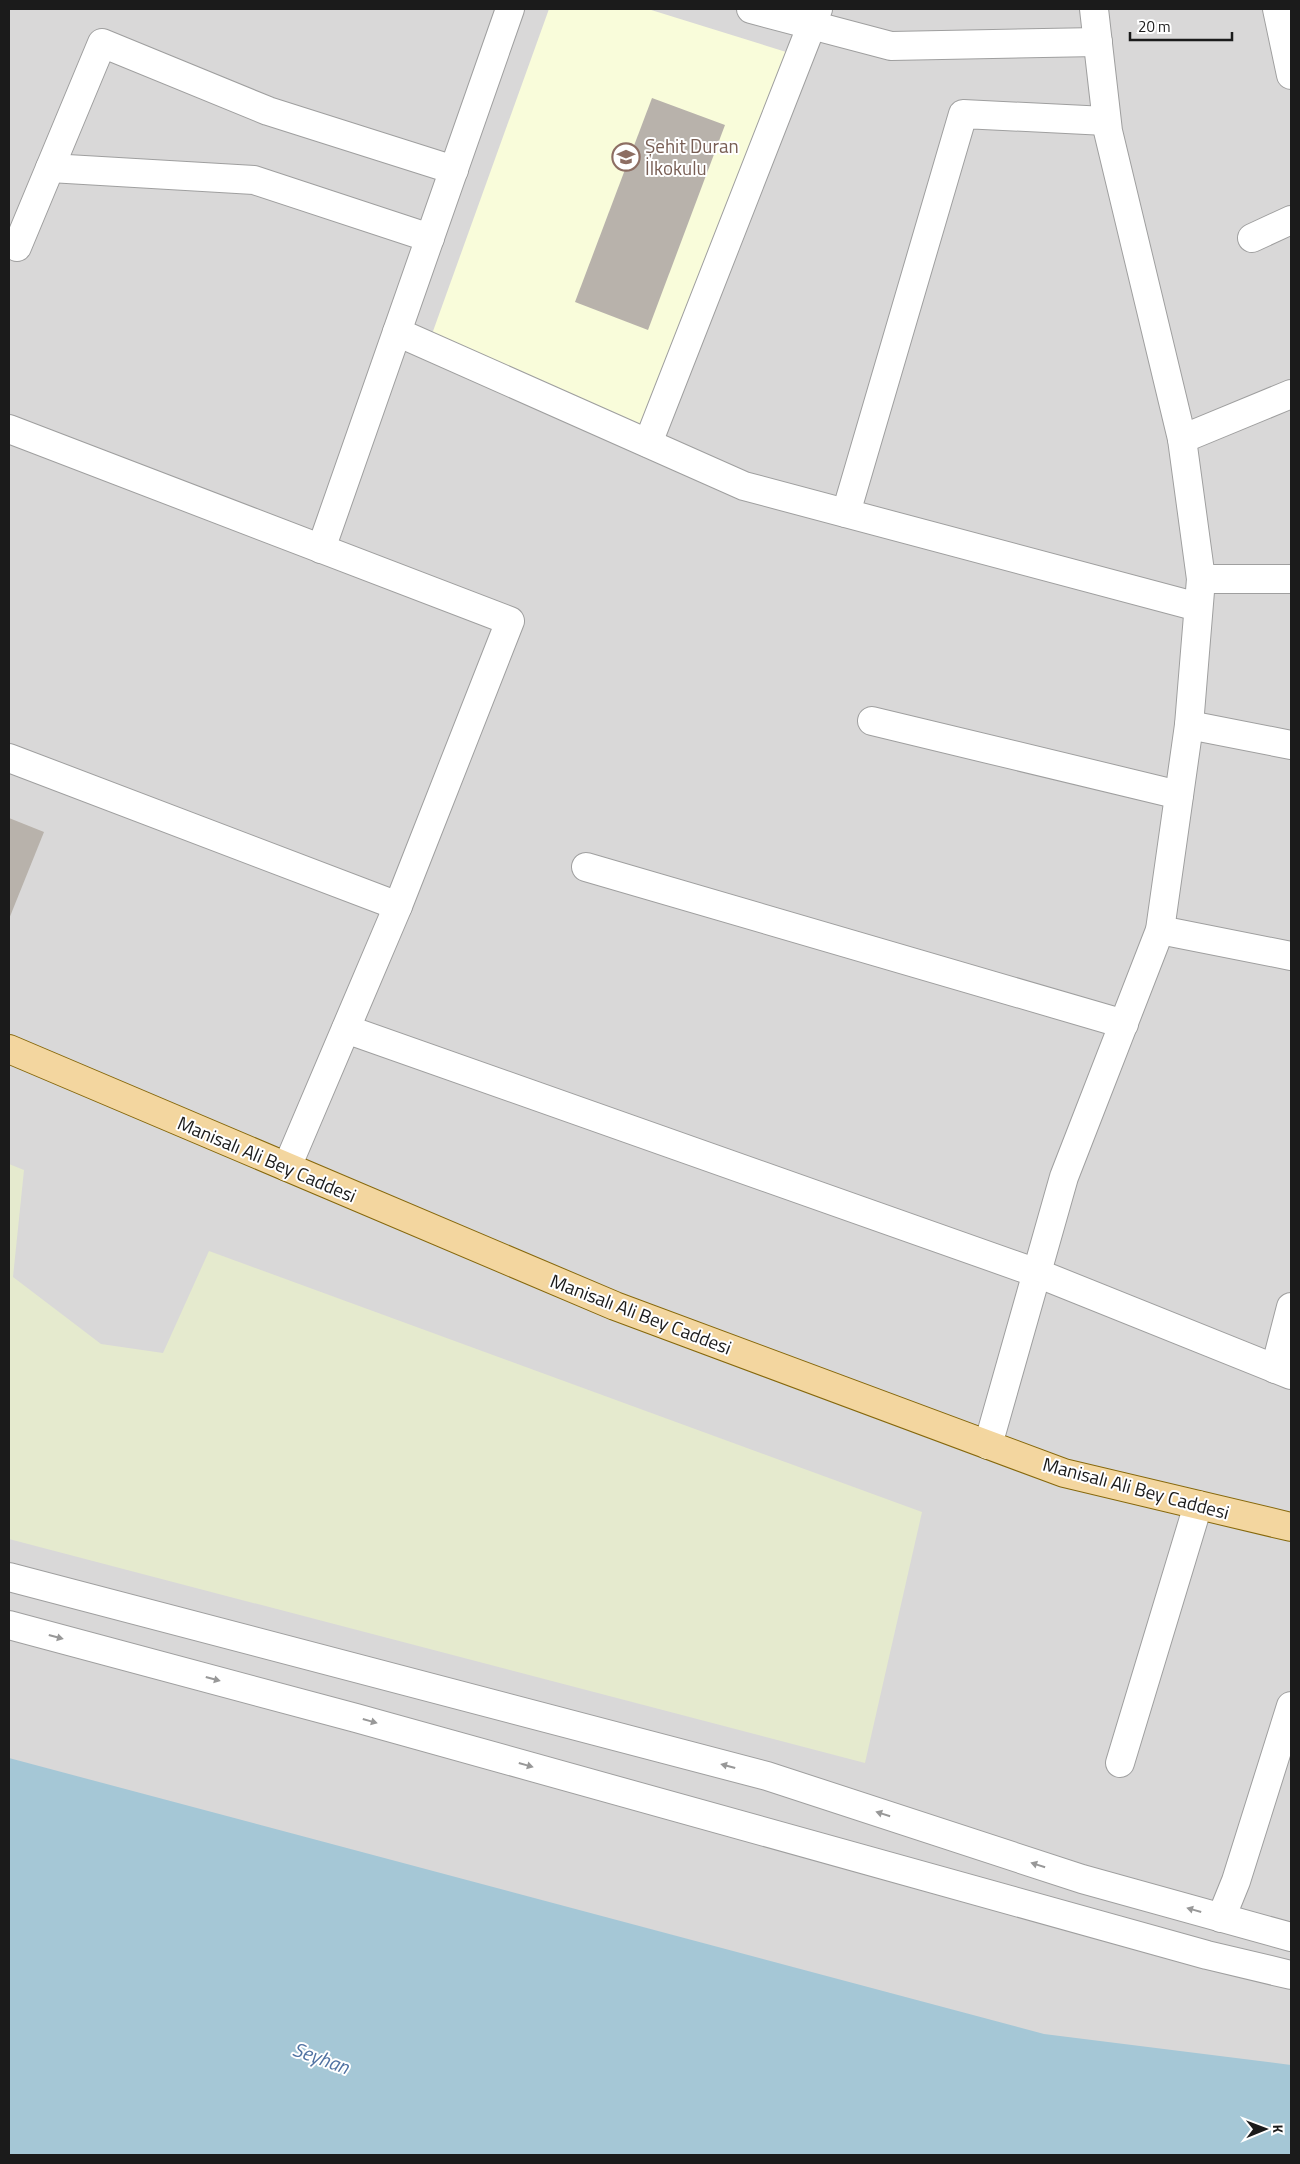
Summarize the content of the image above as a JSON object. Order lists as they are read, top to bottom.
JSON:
{
  "streets": {
    "main road": ["Manisalı Ali Bey Caddesi"]
  },
  "water": ["Seyhan"],
  "places": {
    "school or university": ["Şehit Duran İlkokulu"]
  },
  "scale_bar": "20 m",
  "north": "right"
}
